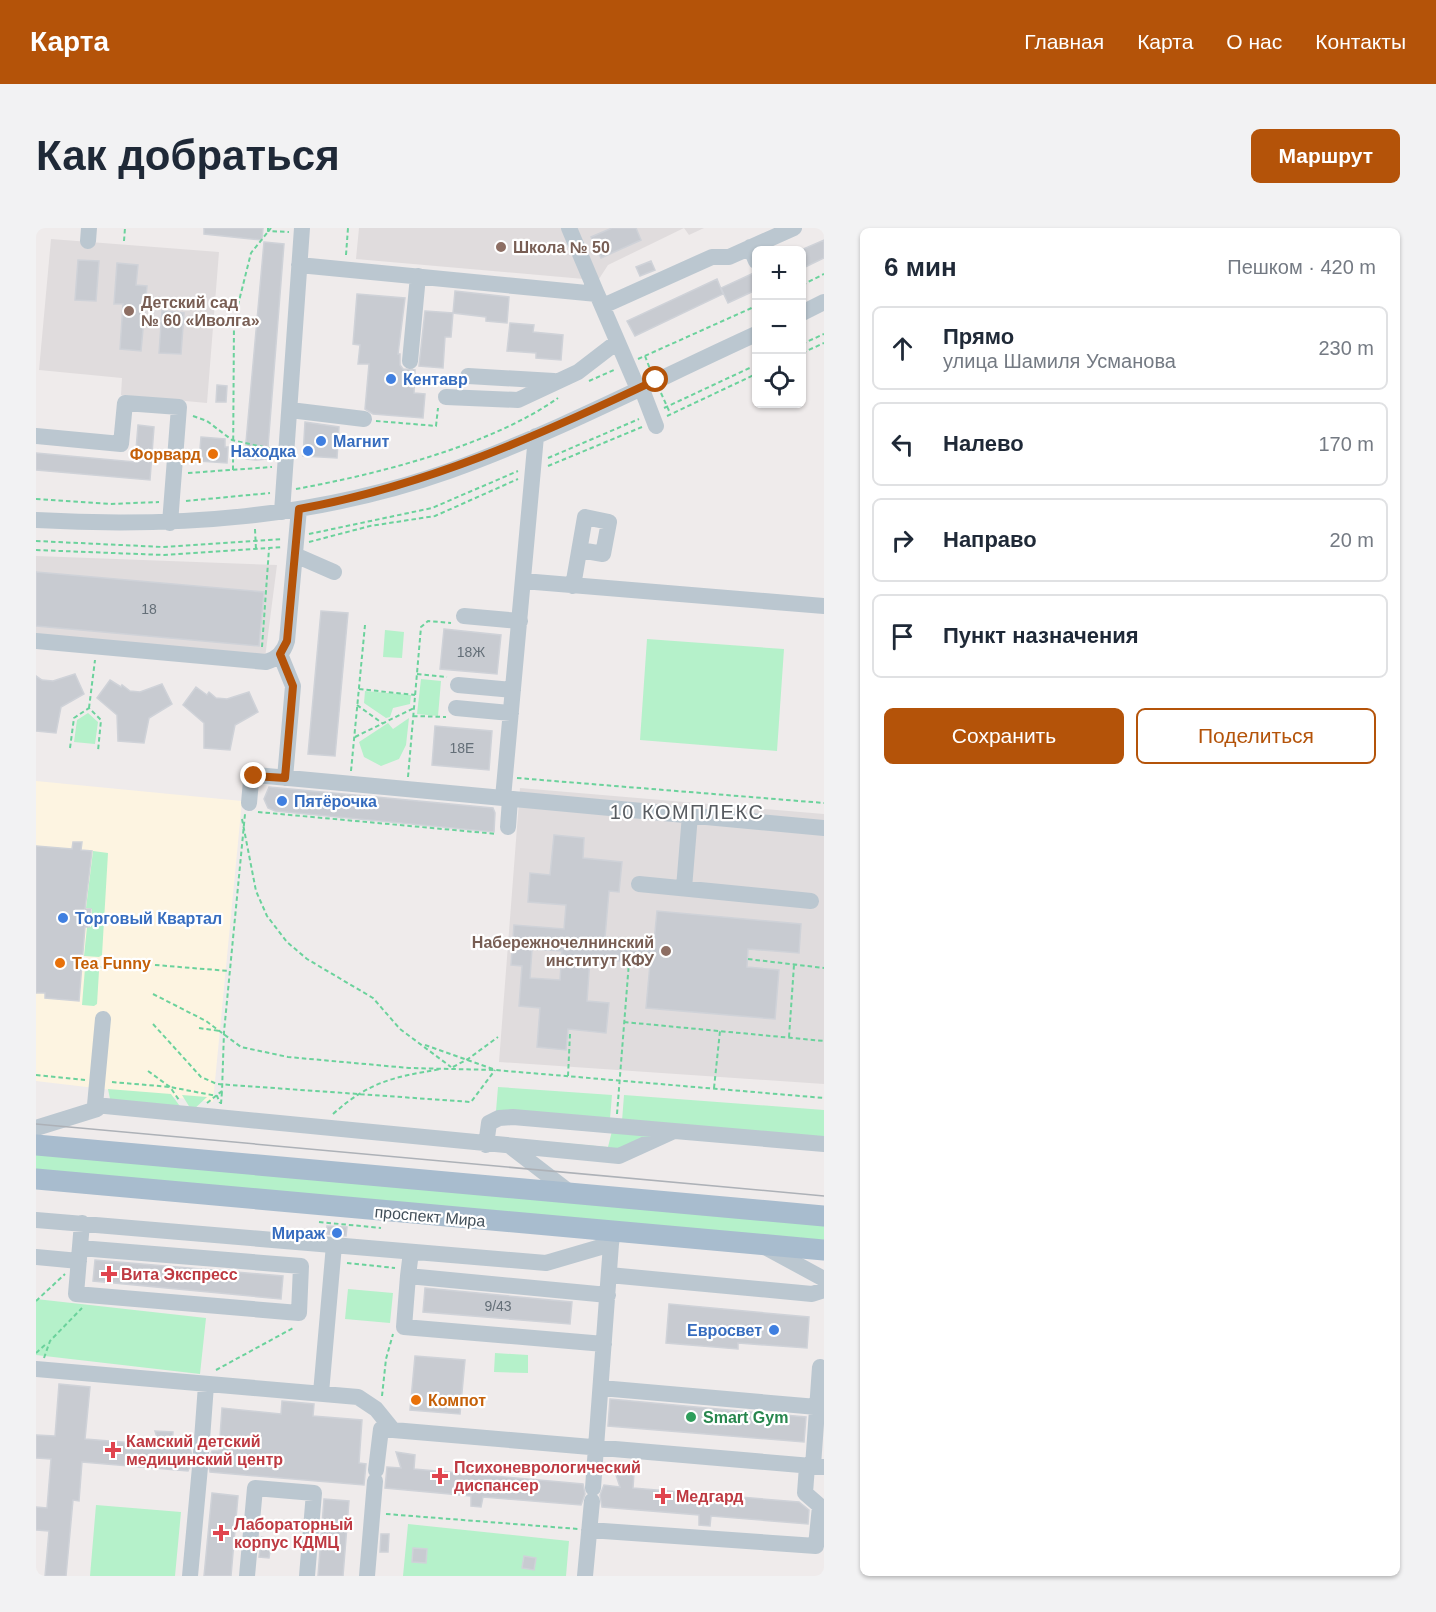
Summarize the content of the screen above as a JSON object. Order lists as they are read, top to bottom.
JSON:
{
  "streets": {
    "main road": ["проспект Мира"]
  },
  "districts": ["10 КОМПЛЕКС"],
  "places": {
    "other": [
      "Школа № 50",
      "Детский сад № 60 «Иволга»",
      "Кентавр",
      "Магнит",
      "Находка",
      "Форвард",
      "Пятёрочка",
      "Торговый Квартал",
      "Набережночелнинский институт КФУ",
      "Tea Funny",
      "Мираж",
      "Евросвет",
      "Компот",
      "Smart Gym"
    ],
    "health": [
      "Вита Экспресс",
      "Камский детский медицинский центр",
      "Психоневрологический диспансер",
      "Медгард",
      "Лабораторный корпус КДМЦ"
    ]
  },
  "house_numbers": [
    "18",
    "18Ж",
    "18Е",
    "9/43"
  ],
  "page": {
    "header": "Карта",
    "nav": [
      "Главная",
      "Карта",
      "О нас",
      "Контакты"
    ],
    "buttons": [
      "Маршрут",
      ["Сохранить", "Поделиться"]
    ],
    "title": "Как добраться",
    "heading": ["6 мин", "Пешком · 420 m"],
    "map_buttons": ["+", "−"],
    "list": [
      ["Прямо", "улица Шамиля Усманова", "230 m"],
      ["Налево", "170 m"],
      ["Направо", "20 m"],
      "Пункт назначения"
    ]
  }
}
